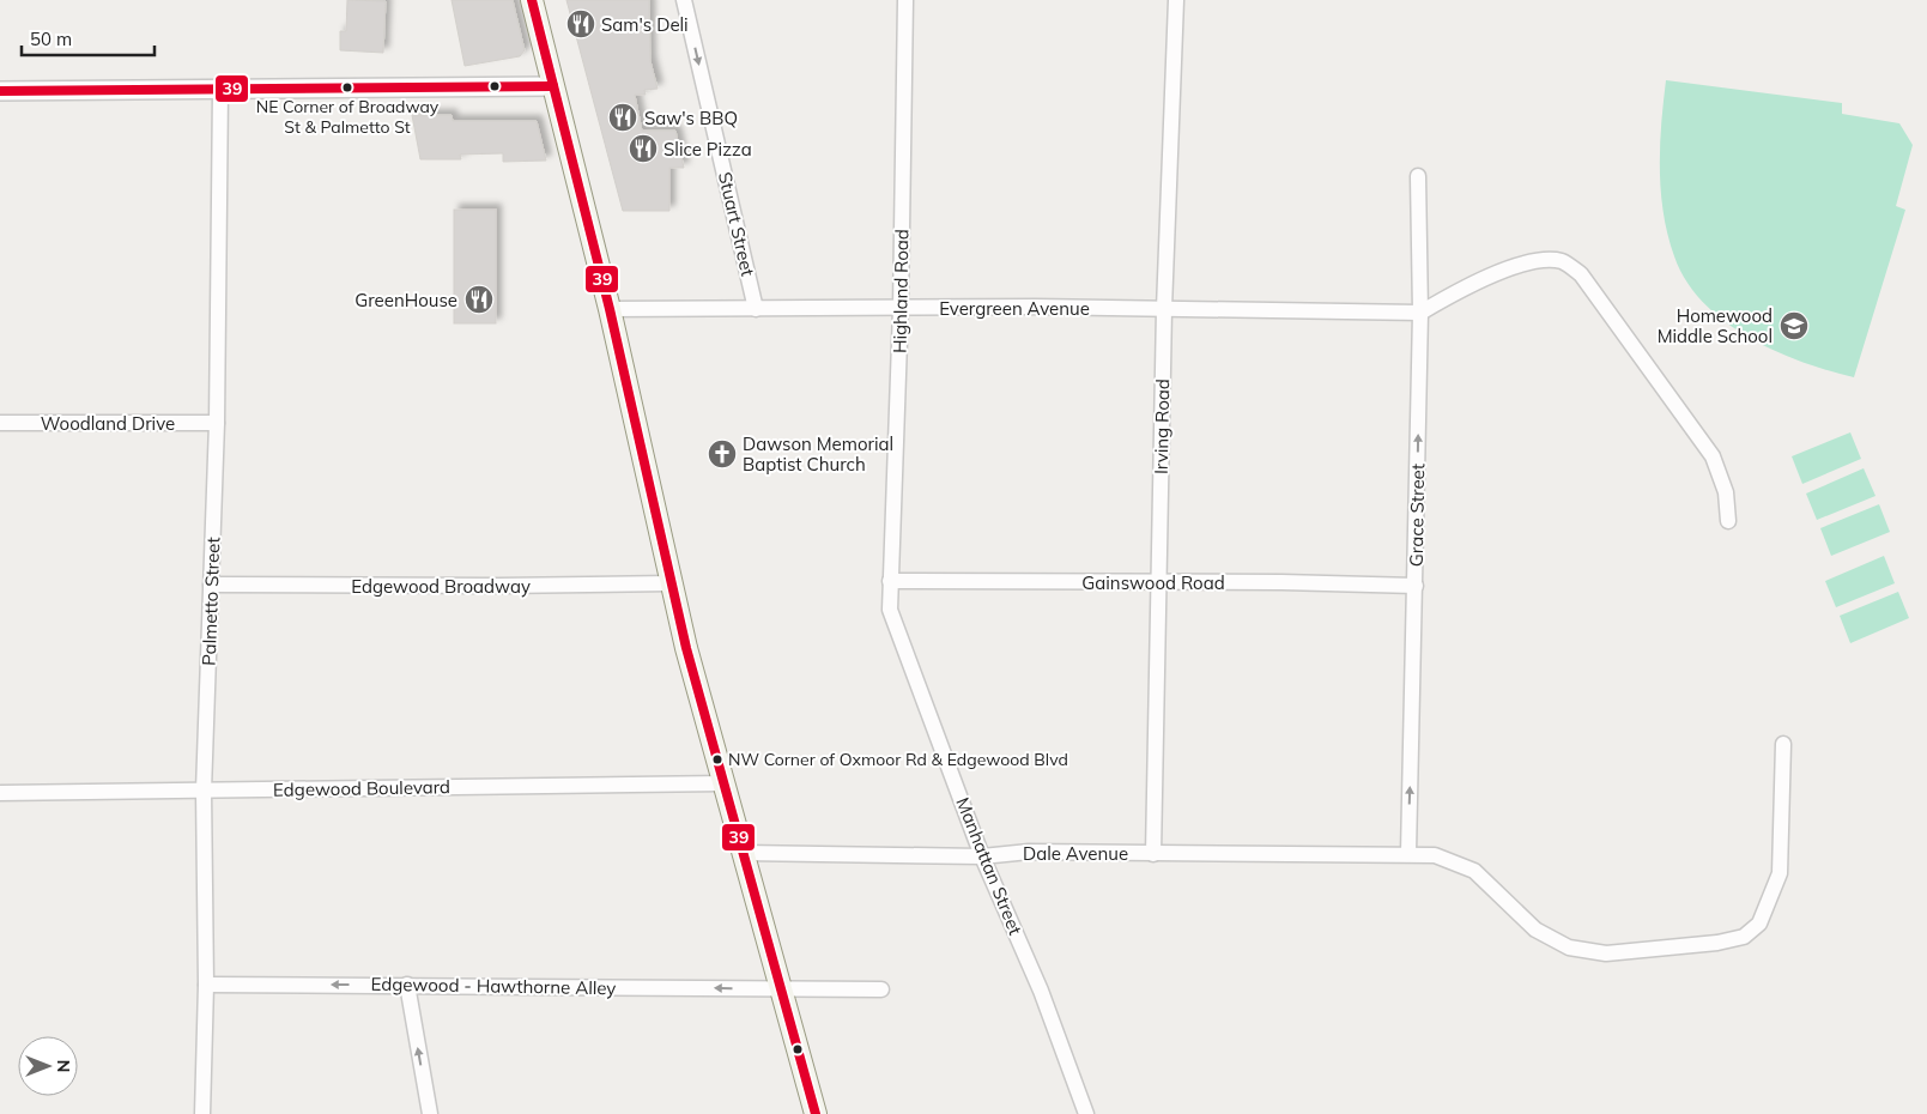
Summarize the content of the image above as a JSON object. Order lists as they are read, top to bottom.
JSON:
{
  "streets": {
    "street": [
      "Stuart Street",
      "Highland Road",
      "Evergreen Avenue",
      "Woodland Drive",
      "Irving Road",
      "Grace Street",
      "Gainswood Road",
      "Edgewood Broadway",
      "Palmetto Street",
      "Edgewood Boulevard",
      "Dale Avenue",
      "Manhattan Street",
      "Edgewood - Hawthorne Alley"
    ]
  },
  "crossings": [
    ["Stuart Street", "Evergreen Avenue"],
    ["Highland Road", "Evergreen Avenue"],
    ["Highland Road", "Gainswood Road"],
    ["Highland Road", "Manhattan Street"],
    ["Evergreen Avenue", "Irving Road"],
    ["Evergreen Avenue", "Grace Street"],
    ["Woodland Drive", "Palmetto Street"],
    ["Irving Road", "Gainswood Road"],
    ["Irving Road", "Dale Avenue"],
    ["Grace Street", "Gainswood Road"],
    ["Grace Street", "Dale Avenue"],
    ["Gainswood Road", "Manhattan Street"],
    ["Edgewood Broadway", "Palmetto Street"],
    ["Palmetto Street", "Edgewood Boulevard"],
    ["Palmetto Street", "Edgewood - Hawthorne Alley"],
    ["Dale Avenue", "Manhattan Street"]
  ],
  "one_way": ["Stuart Street", "Grace Street", "Edgewood - Hawthorne Alley"],
  "places": {
    "restaurant": [
      "Sam's Deli",
      "Saw's BBQ",
      "Slice Pizza",
      "GreenHouse"
    ],
    "other": ["NE Corner of Broadway St & Palmetto St", "NW Corner of Oxmoor Rd & Edgewood Blvd"],
    "school or university": ["Homewood Middle School"],
    "church": ["Dawson Memorial Baptist Church"]
  },
  "lines": ["transit line 39"],
  "scale_bar": "50 m",
  "north": "right"
}
